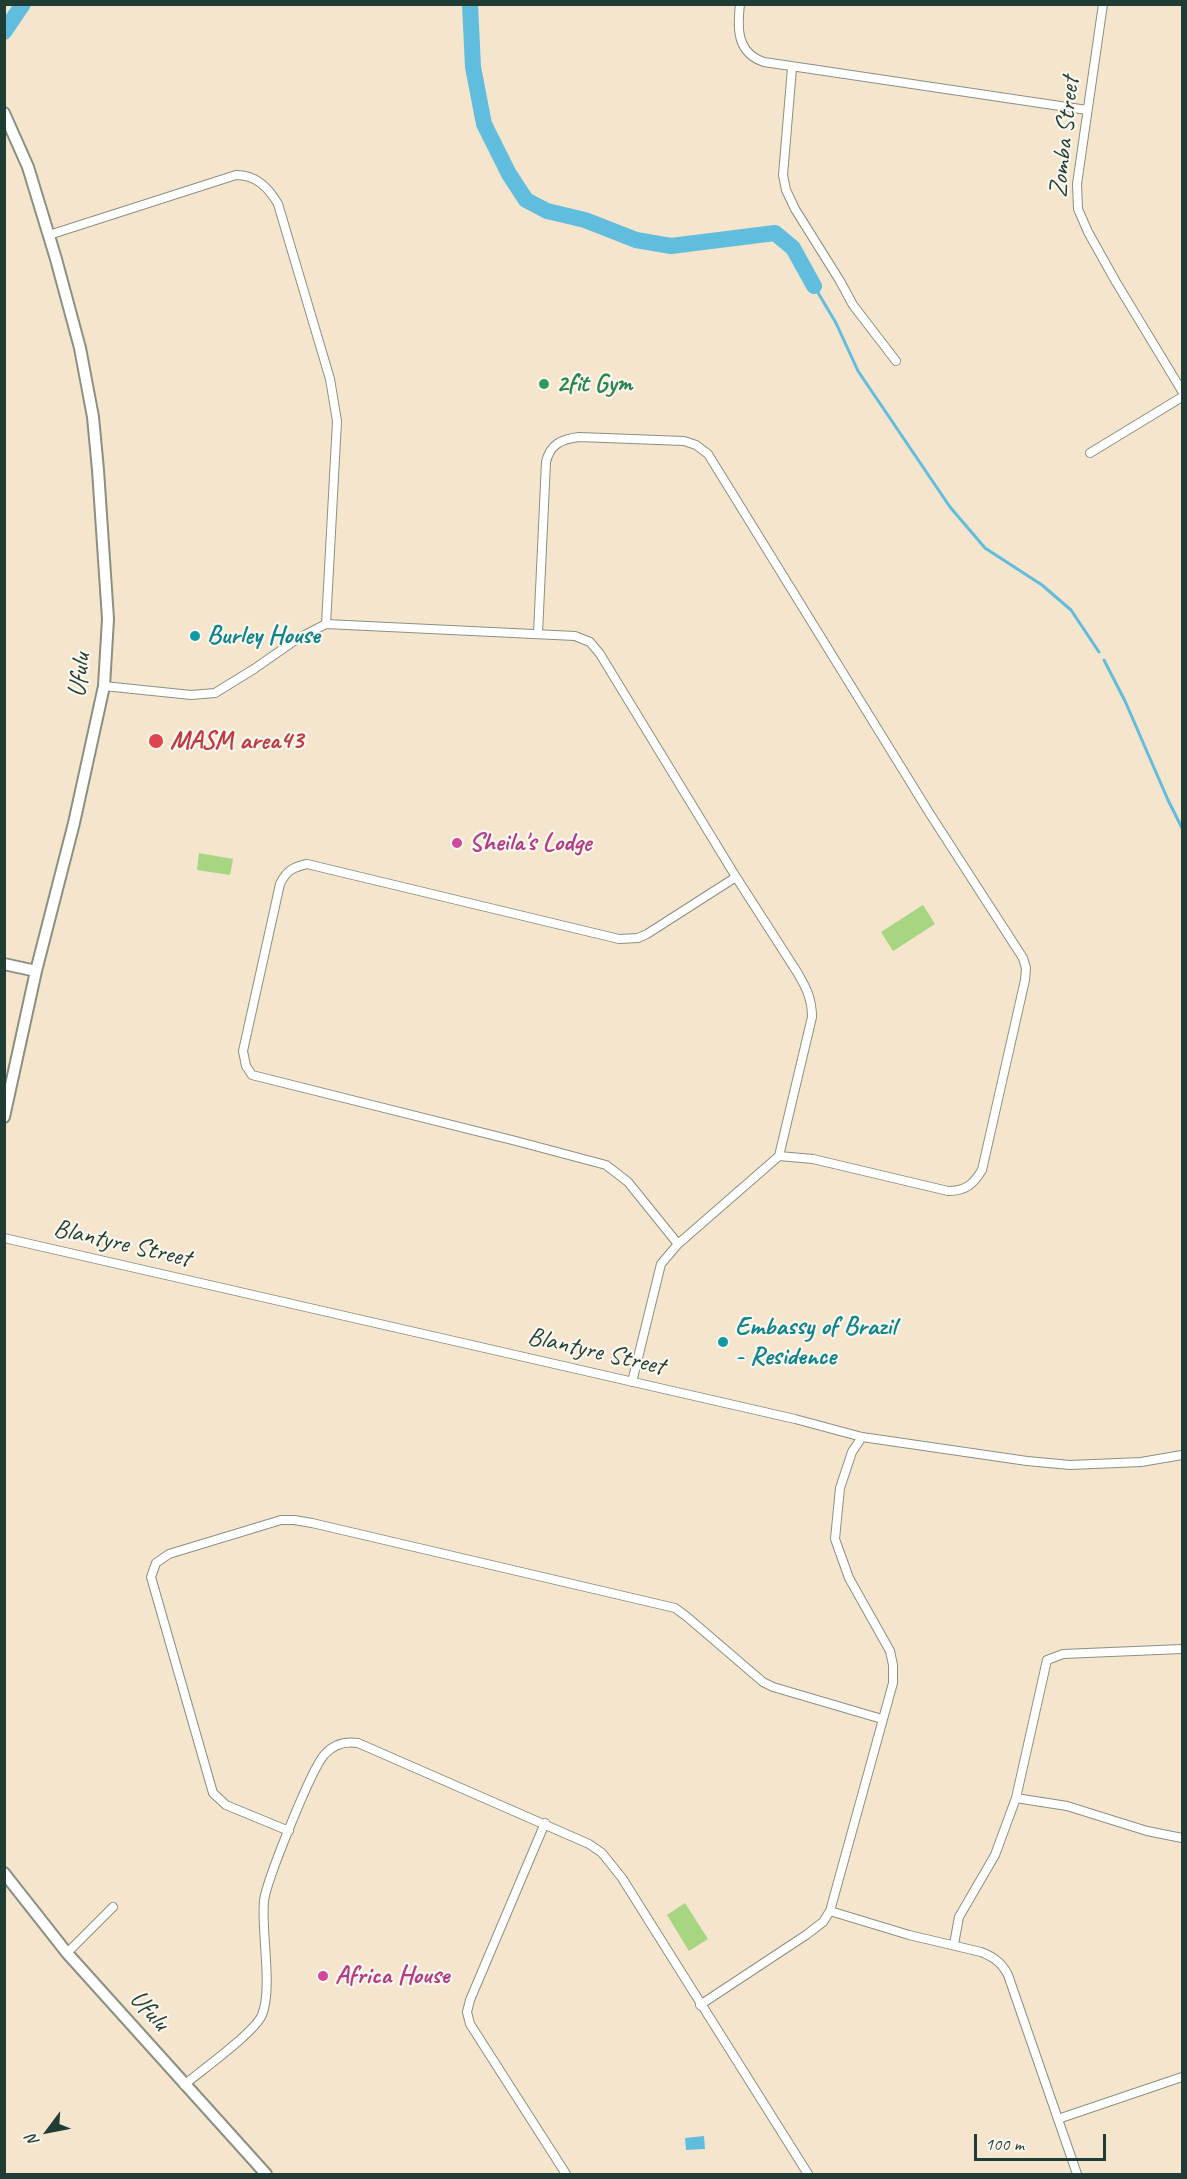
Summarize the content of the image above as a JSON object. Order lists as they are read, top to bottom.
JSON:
{
  "streets": {
    "street": ["Zomba Street", "Ufulu", "Blantyre Street"]
  },
  "places": [
    "2fit Gym",
    "Burley House",
    "MASM area43",
    "Sheila's Lodge",
    "Embassy of Brazil - Residence",
    "Africa House"
  ],
  "scale_bar": "100 m",
  "north": "bottom left"
}
